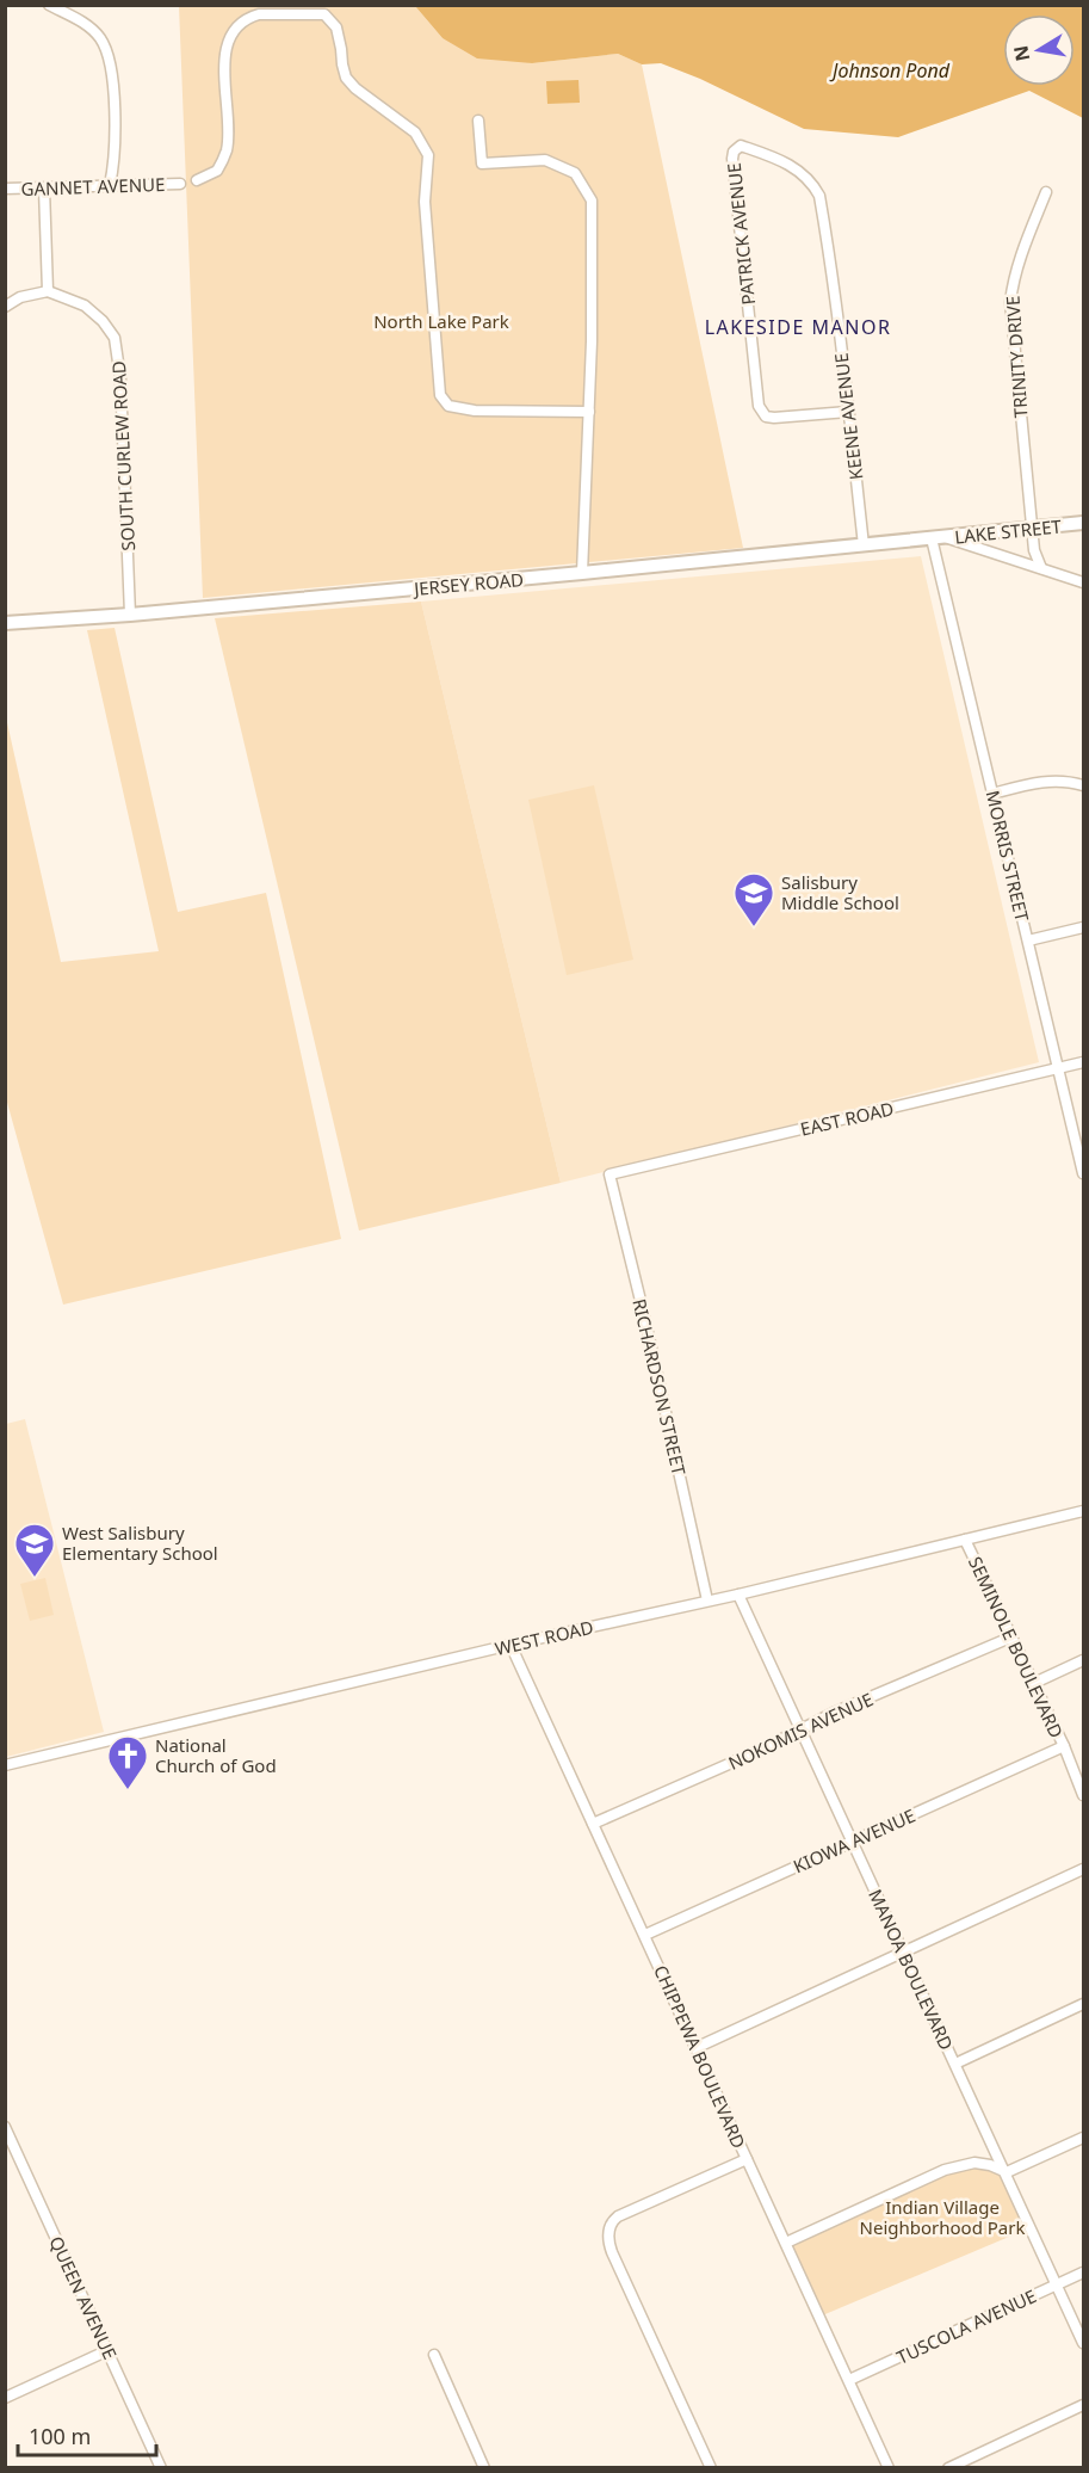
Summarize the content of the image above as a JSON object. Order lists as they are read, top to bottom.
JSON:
{
  "streets": {
    "street": [
      "GANNET AVENUE",
      "PATRICK AVENUE",
      "TRINITY DRIVE",
      "KEENE AVENUE",
      "SOUTH CURLEW ROAD",
      "LAKE STREET",
      "JERSEY ROAD",
      "MORRIS STREET",
      "EAST ROAD",
      "RICHARDSON STREET",
      "WEST ROAD",
      "SEMINOLE BOULEVARD",
      "NOKOMIS AVENUE",
      "KIOWA AVENUE",
      "MANOA BOULEVARD",
      "CHIPPEWA BOULEVARD",
      "QUEEN AVENUE",
      "TUSCOLA AVENUE"
    ]
  },
  "crossings": [
    ["PATRICK AVENUE", "KEENE AVENUE"],
    ["TRINITY DRIVE", "LAKE STREET"],
    ["KEENE AVENUE", "JERSEY ROAD"],
    ["SOUTH CURLEW ROAD", "JERSEY ROAD"],
    ["LAKE STREET", "JERSEY ROAD"],
    ["LAKE STREET", "MORRIS STREET"],
    ["JERSEY ROAD", "MORRIS STREET"],
    ["MORRIS STREET", "EAST ROAD"],
    ["EAST ROAD", "RICHARDSON STREET"],
    ["RICHARDSON STREET", "WEST ROAD"],
    ["WEST ROAD", "SEMINOLE BOULEVARD"],
    ["WEST ROAD", "MANOA BOULEVARD"],
    ["WEST ROAD", "CHIPPEWA BOULEVARD"],
    ["SEMINOLE BOULEVARD", "NOKOMIS AVENUE"],
    ["SEMINOLE BOULEVARD", "KIOWA AVENUE"],
    ["NOKOMIS AVENUE", "MANOA BOULEVARD"],
    ["NOKOMIS AVENUE", "CHIPPEWA BOULEVARD"],
    ["KIOWA AVENUE", "MANOA BOULEVARD"],
    ["KIOWA AVENUE", "CHIPPEWA BOULEVARD"],
    ["MANOA BOULEVARD", "TUSCOLA AVENUE"],
    ["CHIPPEWA BOULEVARD", "TUSCOLA AVENUE"]
  ],
  "districts": ["LAKESIDE MANOR"],
  "water": ["Johnson Pond"],
  "parks": ["North Lake Park", "Indian Village Neighborhood Park"],
  "places": {
    "school or university": ["Salisbury Middle School", "West Salisbury Elementary School"],
    "church": ["National Church of God"]
  },
  "scale_bar": "100 m",
  "north": "left"
}
